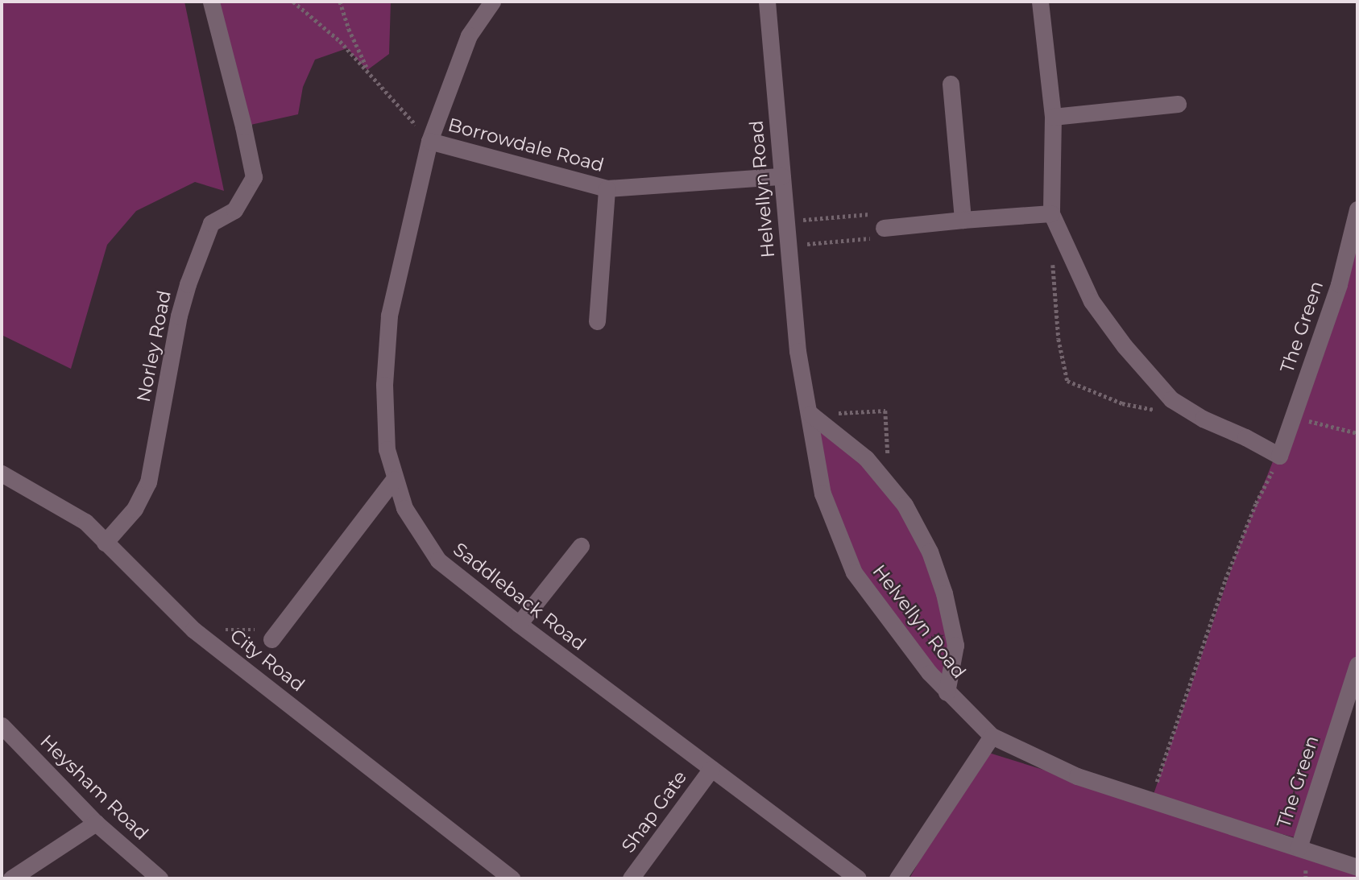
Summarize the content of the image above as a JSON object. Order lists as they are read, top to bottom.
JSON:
{
  "streets": {
    "street": [
      "Borrowdale Road",
      "Helvellyn Road",
      "The Green",
      "Norley Road",
      "Saddleback Road",
      "City Road",
      "Heysham Road",
      "Shap Gate"
    ]
  },
  "crossings": [
    ["Borrowdale Road", "Helvellyn Road"],
    ["Borrowdale Road", "Saddleback Road"],
    ["Helvellyn Road", "The Green"],
    ["Norley Road", "City Road"],
    ["Saddleback Road", "Shap Gate"]
  ]
}
